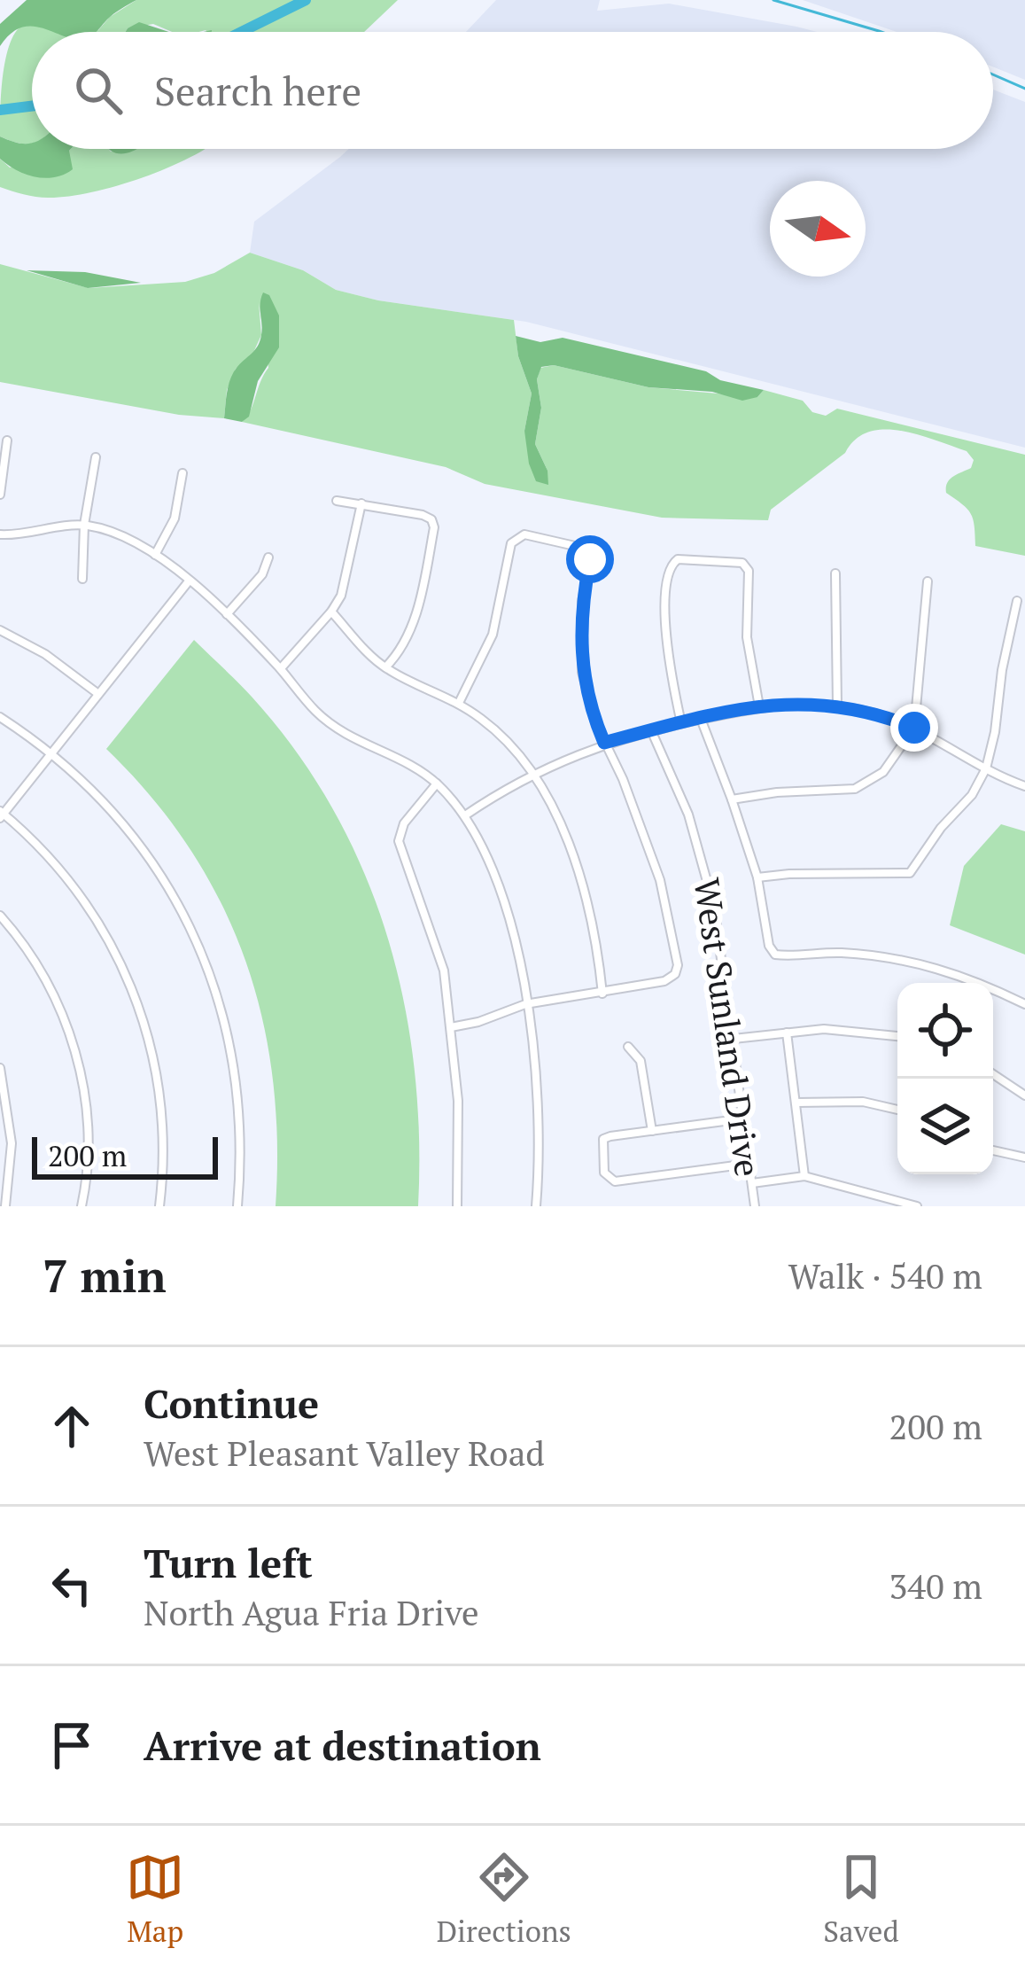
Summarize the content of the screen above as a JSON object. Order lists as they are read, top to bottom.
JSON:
{
  "streets": {
    "street": ["West Sunland Drive"]
  },
  "scale_bar": "200 m",
  "north": "right",
  "page": {
    "search": "Search here",
    "scale": "200 m",
    "heading": ["7 min", "Walk · 540 m"],
    "list": [
      ["Continue", "West Pleasant Valley Road", "200 m"],
      ["Turn left", "North Agua Fria Drive", "340 m"],
      "Arrive at destination"
    ],
    "nav": ["Map", "Directions", "Saved"]
  }
}
